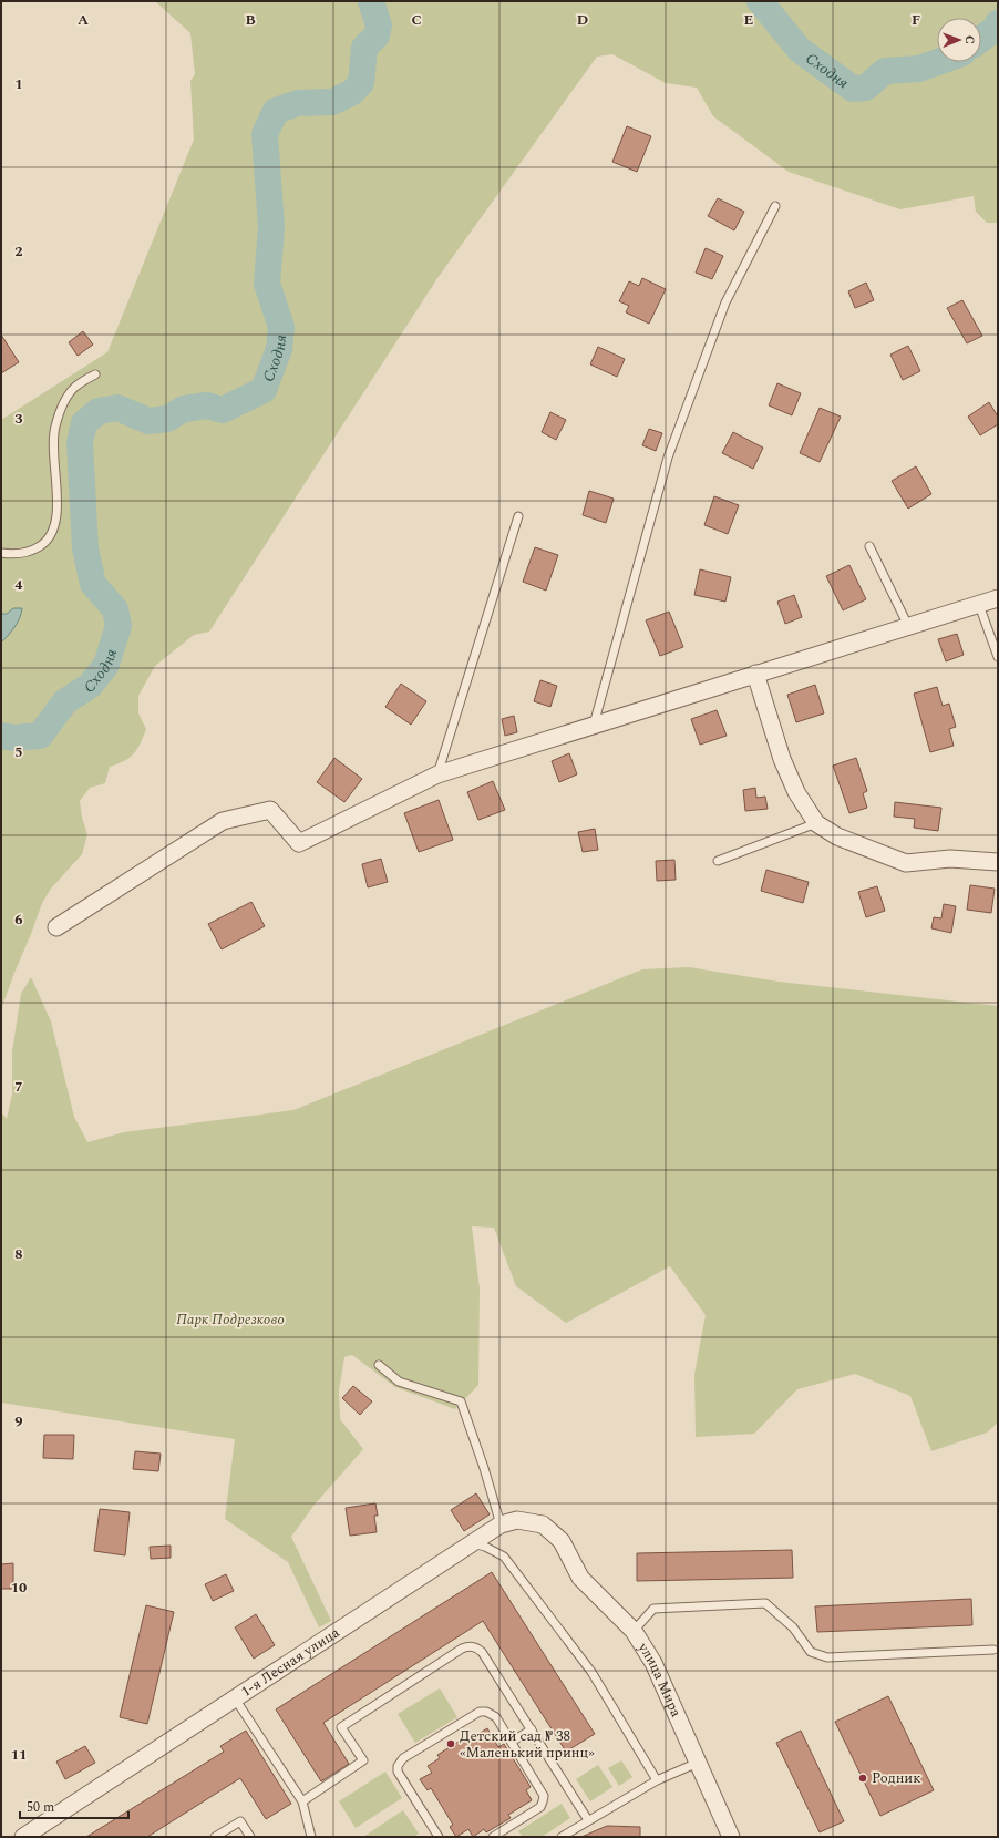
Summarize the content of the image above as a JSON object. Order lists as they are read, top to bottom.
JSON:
{
  "streets": {
    "street": ["1-я Лесная улица", "улица Мира"]
  },
  "crossings": [
    ["1-я Лесная улица", "улица Мира"]
  ],
  "water": ["Сходня"],
  "parks": ["Парк Подрезково"],
  "places": ["Детский сад № 38 «Маленький принц»", "Родник"],
  "scale_bar": "50 m",
  "north": "right",
  "grid": {
    "columns": [
      "A",
      "B",
      "C",
      "D",
      "E",
      "F"
    ],
    "rows": [
      "1",
      "2",
      "3",
      "4",
      "5",
      "6",
      "7",
      "8",
      "9",
      "10",
      "11"
    ]
  }
}
